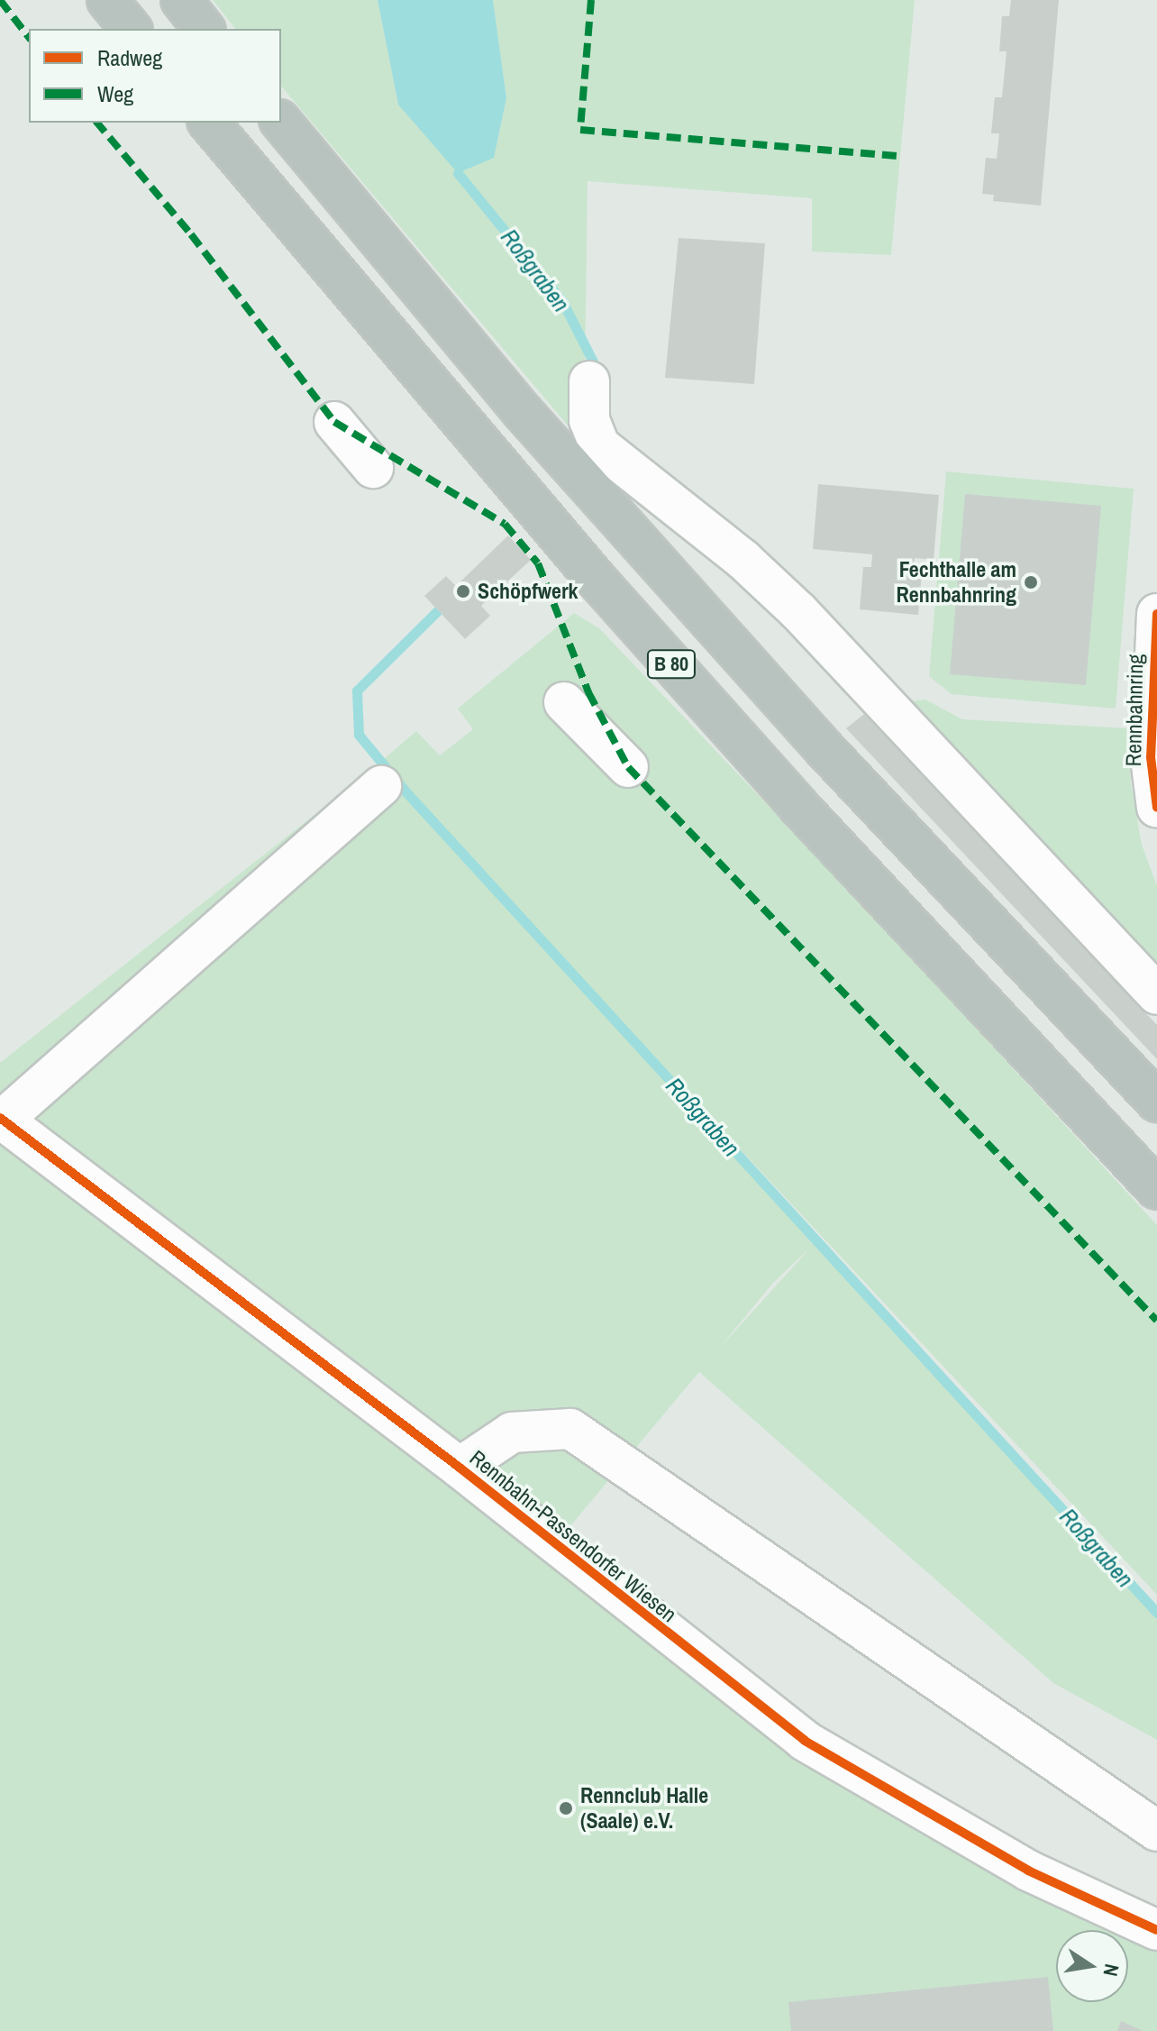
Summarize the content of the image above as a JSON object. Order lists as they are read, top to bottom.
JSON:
{
  "streets": {
    "highway": ["B 80"],
    "street": ["Rennbahnring", "Rennbahn-Passendorfer Wiesen"]
  },
  "water": ["Roßgraben"],
  "places": ["Fechthalle am Rennbahnring", "Schöpfwerk", "Rennclub Halle (Saale) e.V."],
  "legend": ["Radweg", "Weg"],
  "north": "right"
}
